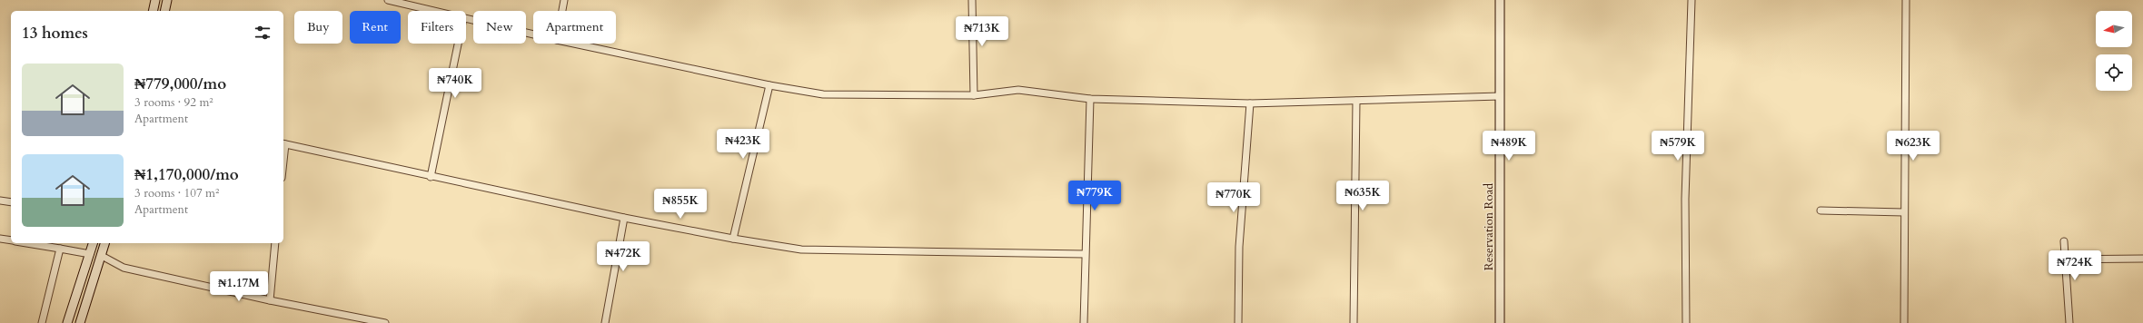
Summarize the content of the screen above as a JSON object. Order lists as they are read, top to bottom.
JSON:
{
  "streets": {
    "street": ["Reservation Road"]
  },
  "north": "left",
  "page": {
    "chip": [
      "Buy",
      "Rent",
      "Filters",
      "New",
      "Apartment"
    ],
    "heading": "13 homes",
    "price": [
      "₦713K",
      "₦740K",
      "₦423K",
      "₦489K",
      "₦579K",
      "₦623K",
      "₦779K",
      "₦635K",
      "₦770K",
      "₦855K",
      "₦472K",
      "₦724K",
      "₦1.17M"
    ],
    "list": [
      {
        "name": "₦779,000/mo",
        "note": "3 rooms · 92 m² · Apartment"
      },
      {
        "name": "₦1,170,000/mo",
        "note": "3 rooms · 107 m² · Apartment"
      }
    ]
  }
}
